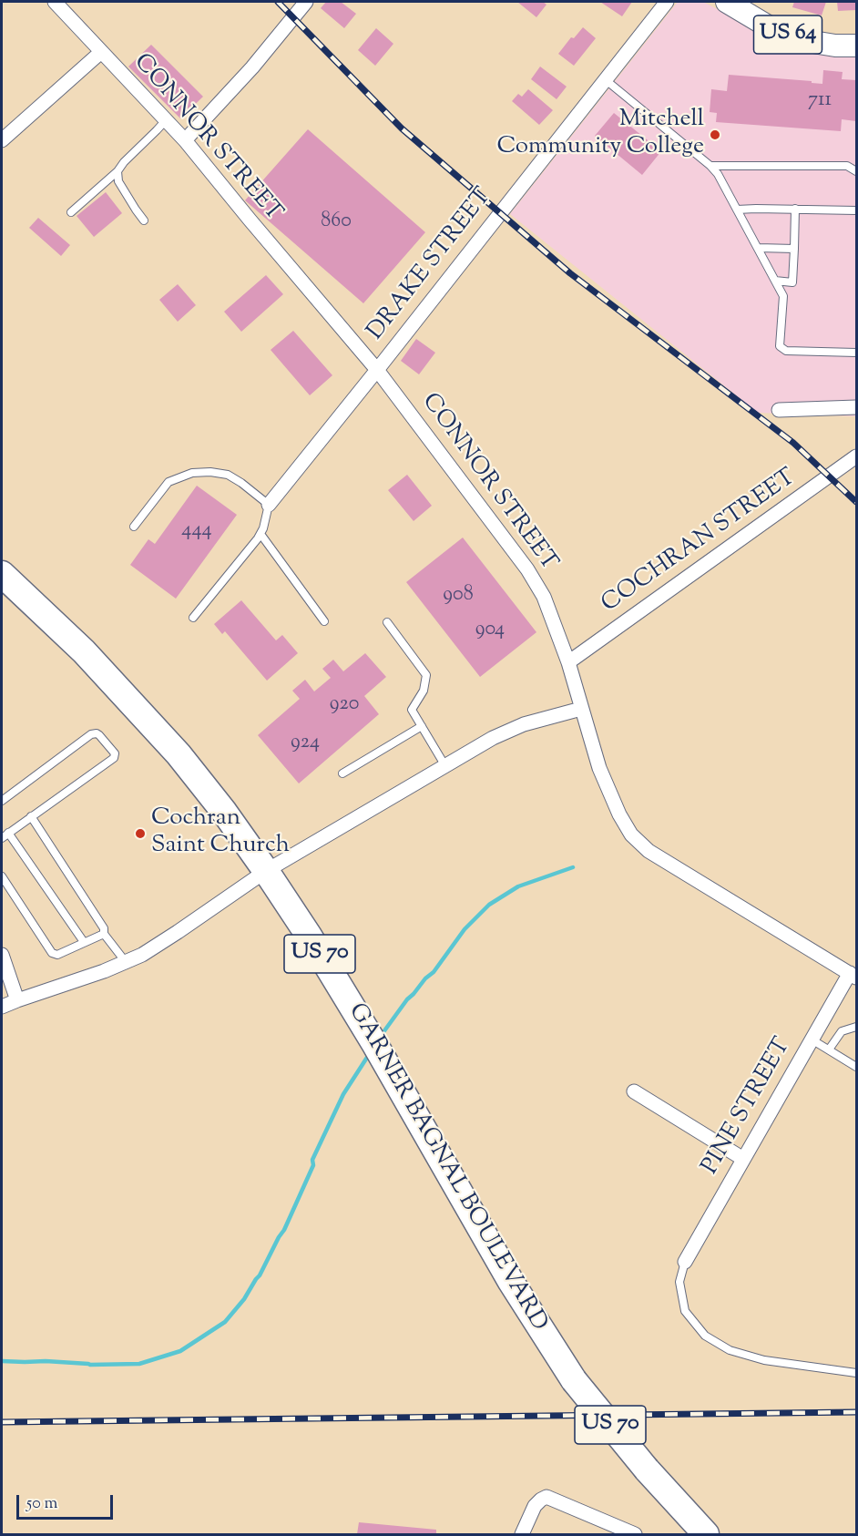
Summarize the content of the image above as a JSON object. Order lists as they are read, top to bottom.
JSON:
{
  "streets": {
    "highway": ["US 70", "GARNER BAGNAL BOULEVARD"],
    "main road": ["US 64"],
    "street": [
      "CONNOR STREET",
      "DRAKE STREET",
      "COCHRAN STREET",
      "PINE STREET"
    ]
  },
  "crossings": [
    ["CONNOR STREET", "DRAKE STREET"],
    ["CONNOR STREET", "COCHRAN STREET"],
    ["CONNOR STREET", "PINE STREET"]
  ],
  "places": ["Mitchell Community College", "Cochran Saint Church"],
  "house_numbers": [
    "711",
    "860",
    "444",
    "908",
    "904",
    "920",
    "924"
  ],
  "scale_bar": "50 m"
}
